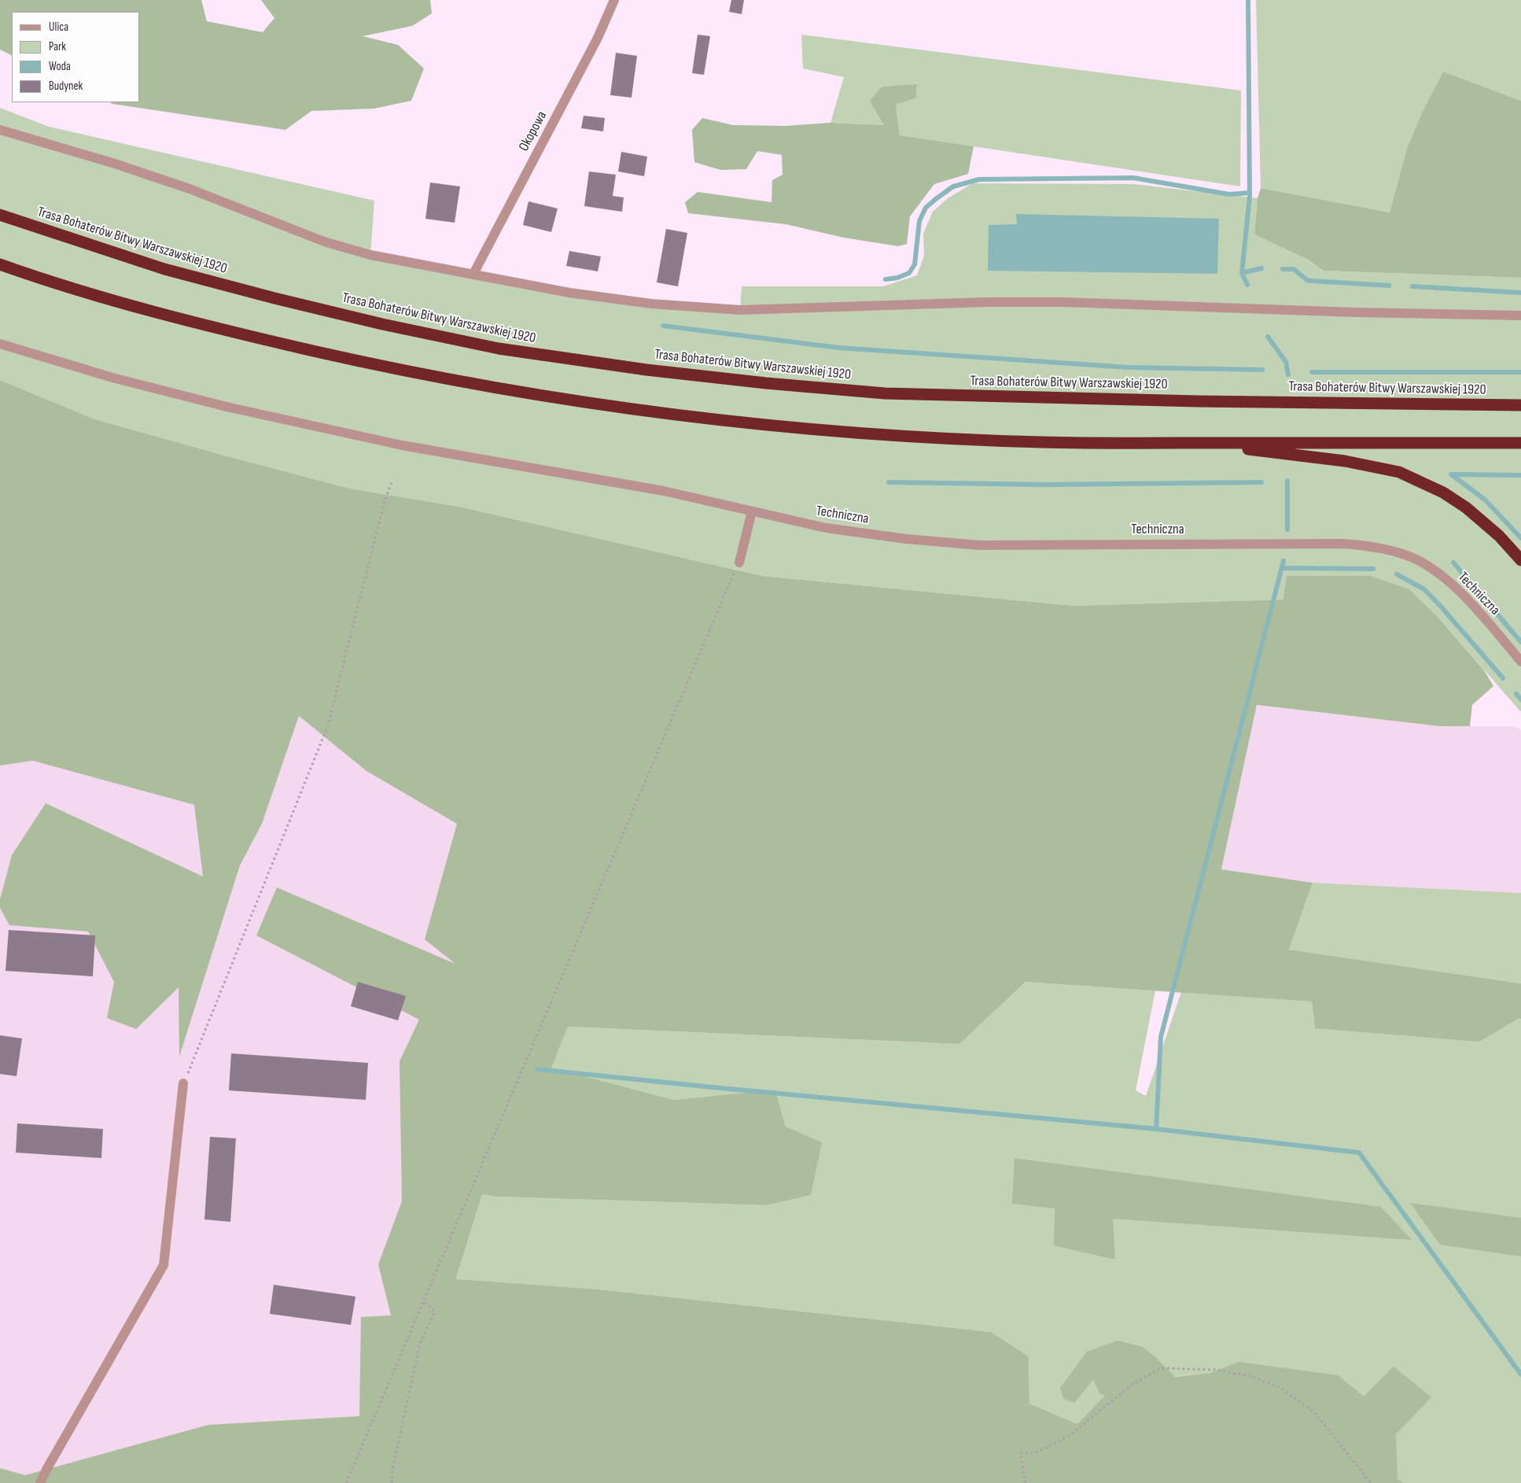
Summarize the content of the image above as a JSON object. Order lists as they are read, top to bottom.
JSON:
{
  "streets": {
    "highway": ["Trasa Bohaterów Bitwy Warszawskiej 1920"],
    "street": ["Okopowa", "Techniczna"]
  },
  "legend": [
    "Ulica",
    "Park",
    "Woda",
    "Budynek"
  ]
}
